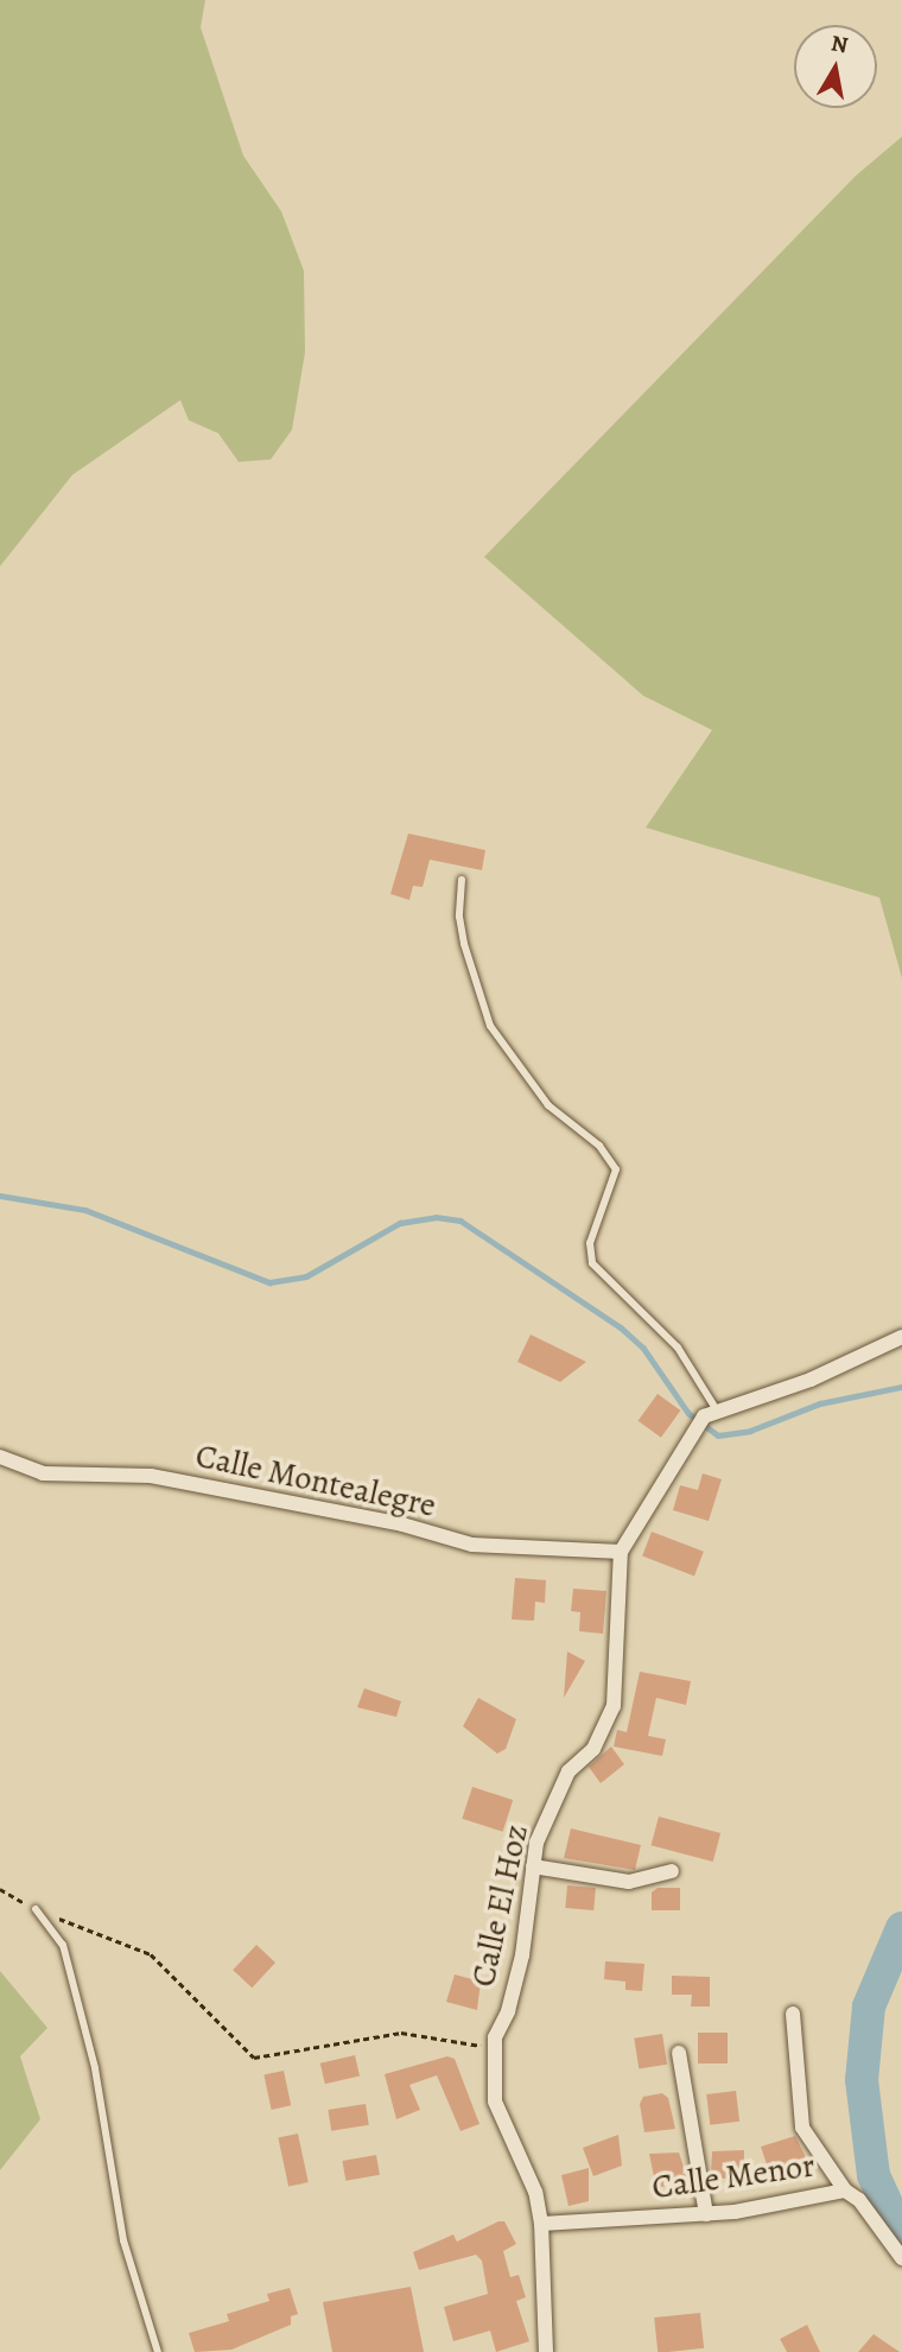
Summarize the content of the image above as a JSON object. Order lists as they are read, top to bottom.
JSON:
{
  "streets": {
    "street": ["Calle Montealegre", "Calle El Hoz", "Calle Menor"]
  },
  "crossings": [
    ["Calle Montealegre", "Calle El Hoz"],
    ["Calle El Hoz", "Calle Menor"]
  ],
  "north": "top"
}
